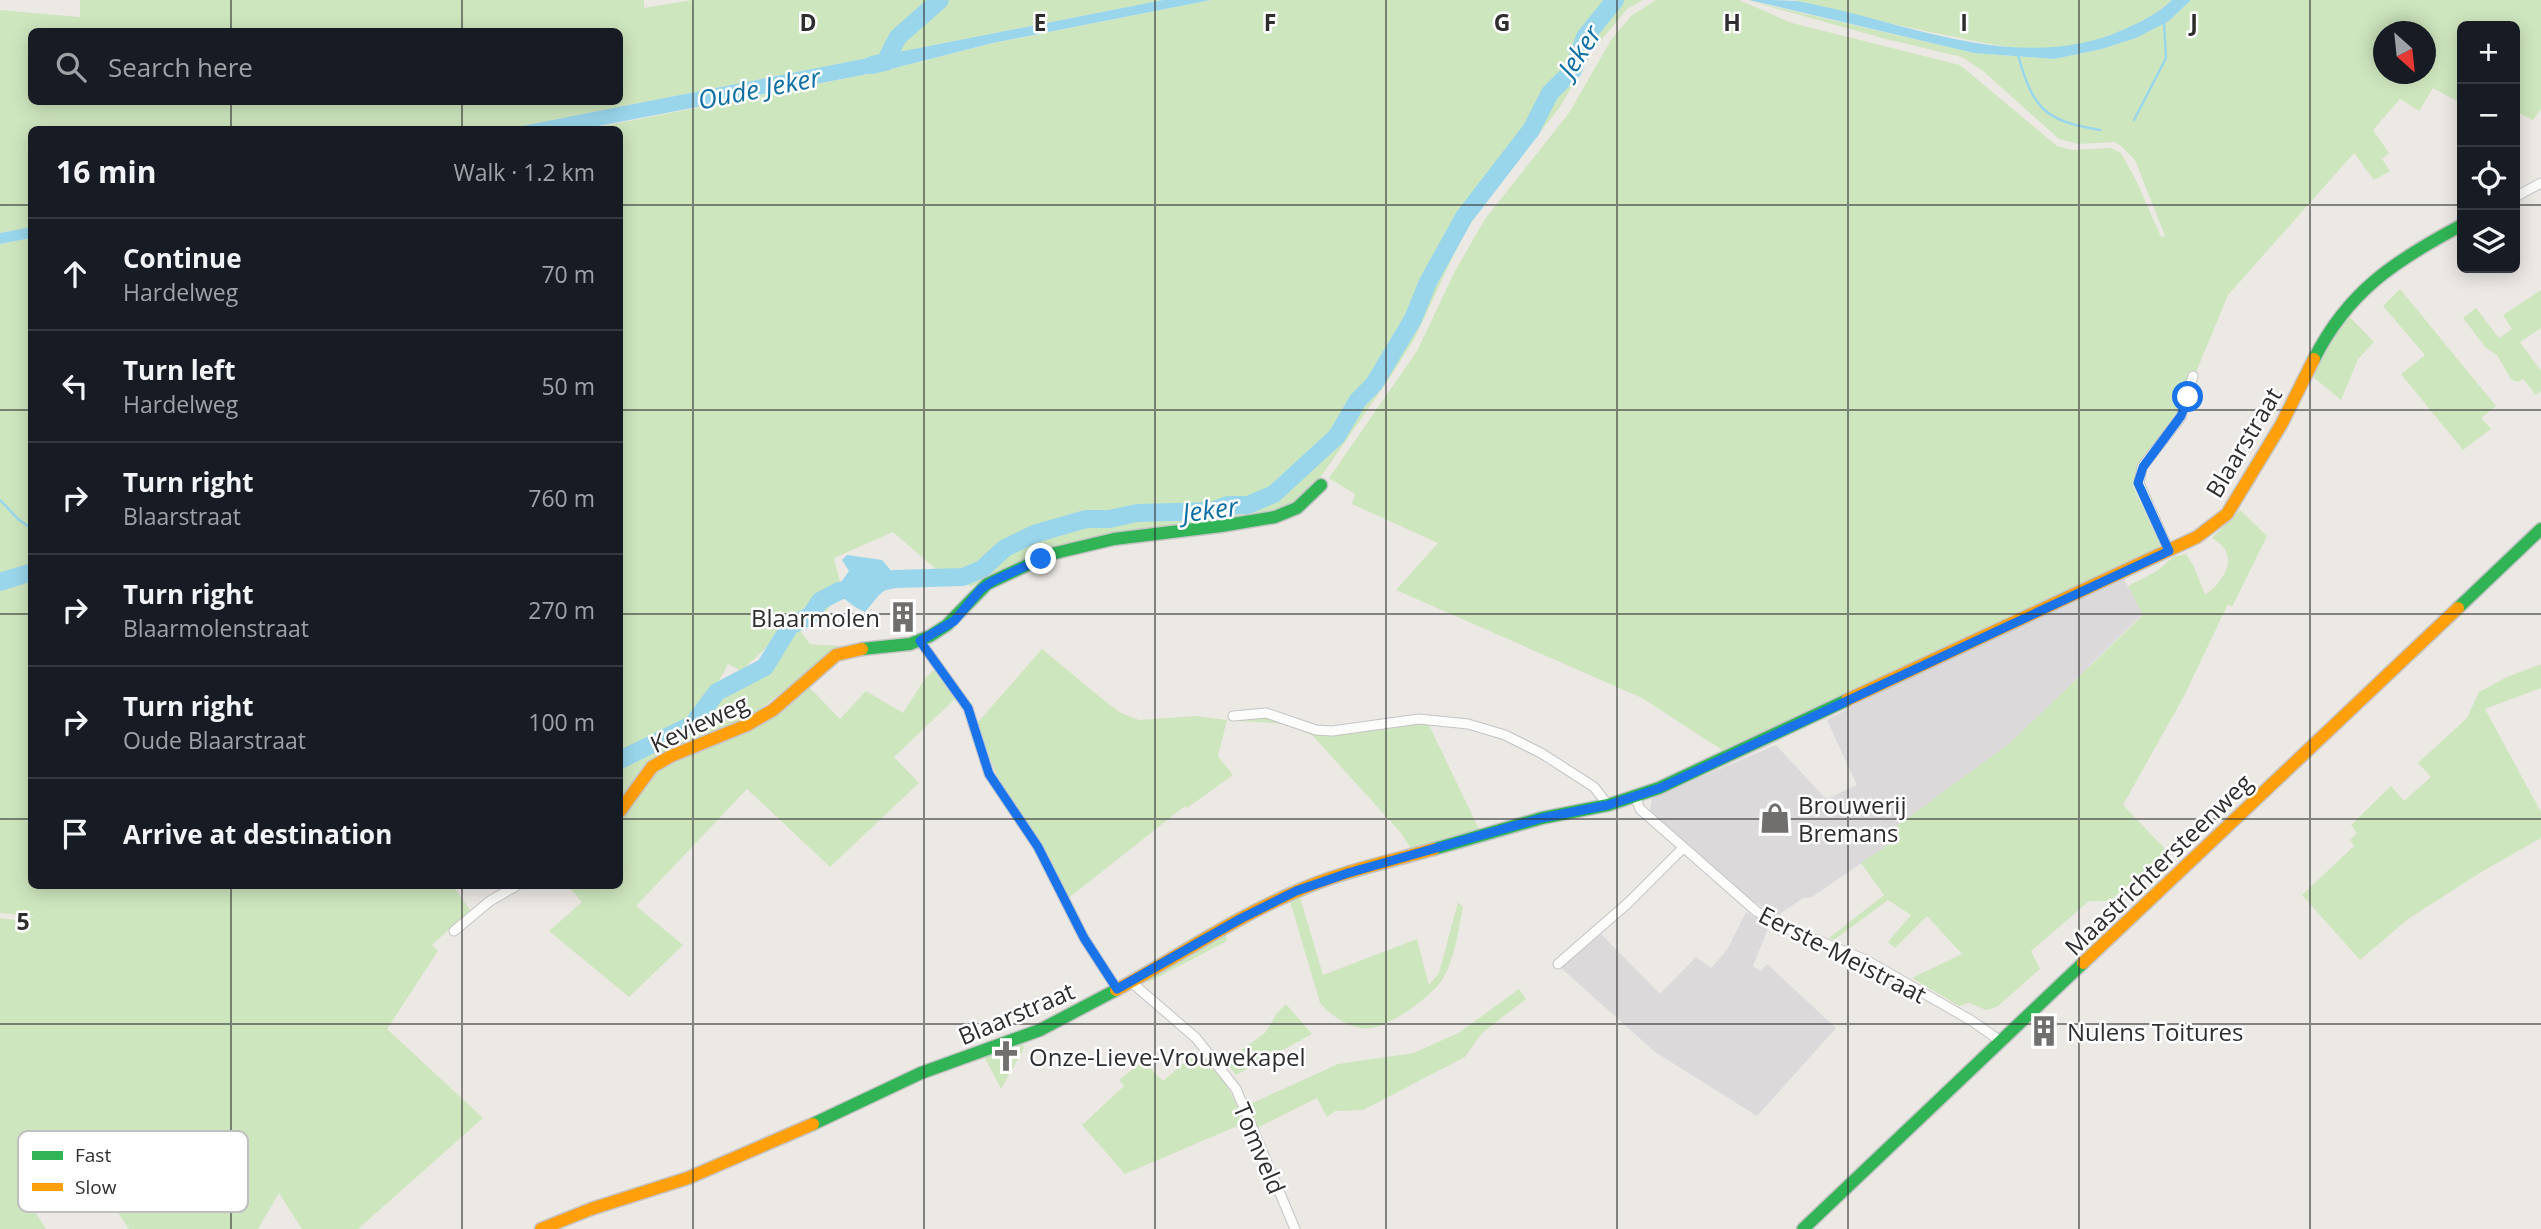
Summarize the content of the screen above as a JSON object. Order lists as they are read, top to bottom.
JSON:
{
  "streets": {
    "street": [
      "Blaarstraat",
      "Kevieweg",
      "Maastrichtersteenweg",
      "Eerste-Meistraat",
      "Tomveld"
    ]
  },
  "crossings": [
    ["Blaarstraat", "Eerste-Meistraat"],
    ["Blaarstraat", "Tomveld"],
    ["Maastrichtersteenweg", "Eerste-Meistraat"]
  ],
  "water": ["Jeker", "Oude Jeker"],
  "places": {
    "building": ["Blaarmolen", "Nulens Toitures"],
    "shop": ["Brouwerij Bremans"],
    "church": ["Onze-Lieve-Vrouwekapel"]
  },
  "legend": ["Fast", "Slow"],
  "north": "bottom right",
  "page": {
    "map_buttons": ["+", "−"],
    "search": "Search here",
    "heading": ["16 min", "Walk · 1.2 km"],
    "list": [
      ["Continue", "Hardelweg", "70 m"],
      ["Turn left", "Hardelweg", "50 m"],
      ["Turn right", "Blaarstraat", "760 m"],
      ["Turn right", "Blaarmolenstraat", "270 m"],
      ["Turn right", "Oude Blaarstraat", "100 m"],
      "Arrive at destination"
    ]
  },
  "grid": {
    "columns": [
      "D",
      "E",
      "F",
      "G",
      "H",
      "I",
      "J"
    ],
    "rows": ["5"]
  }
}
